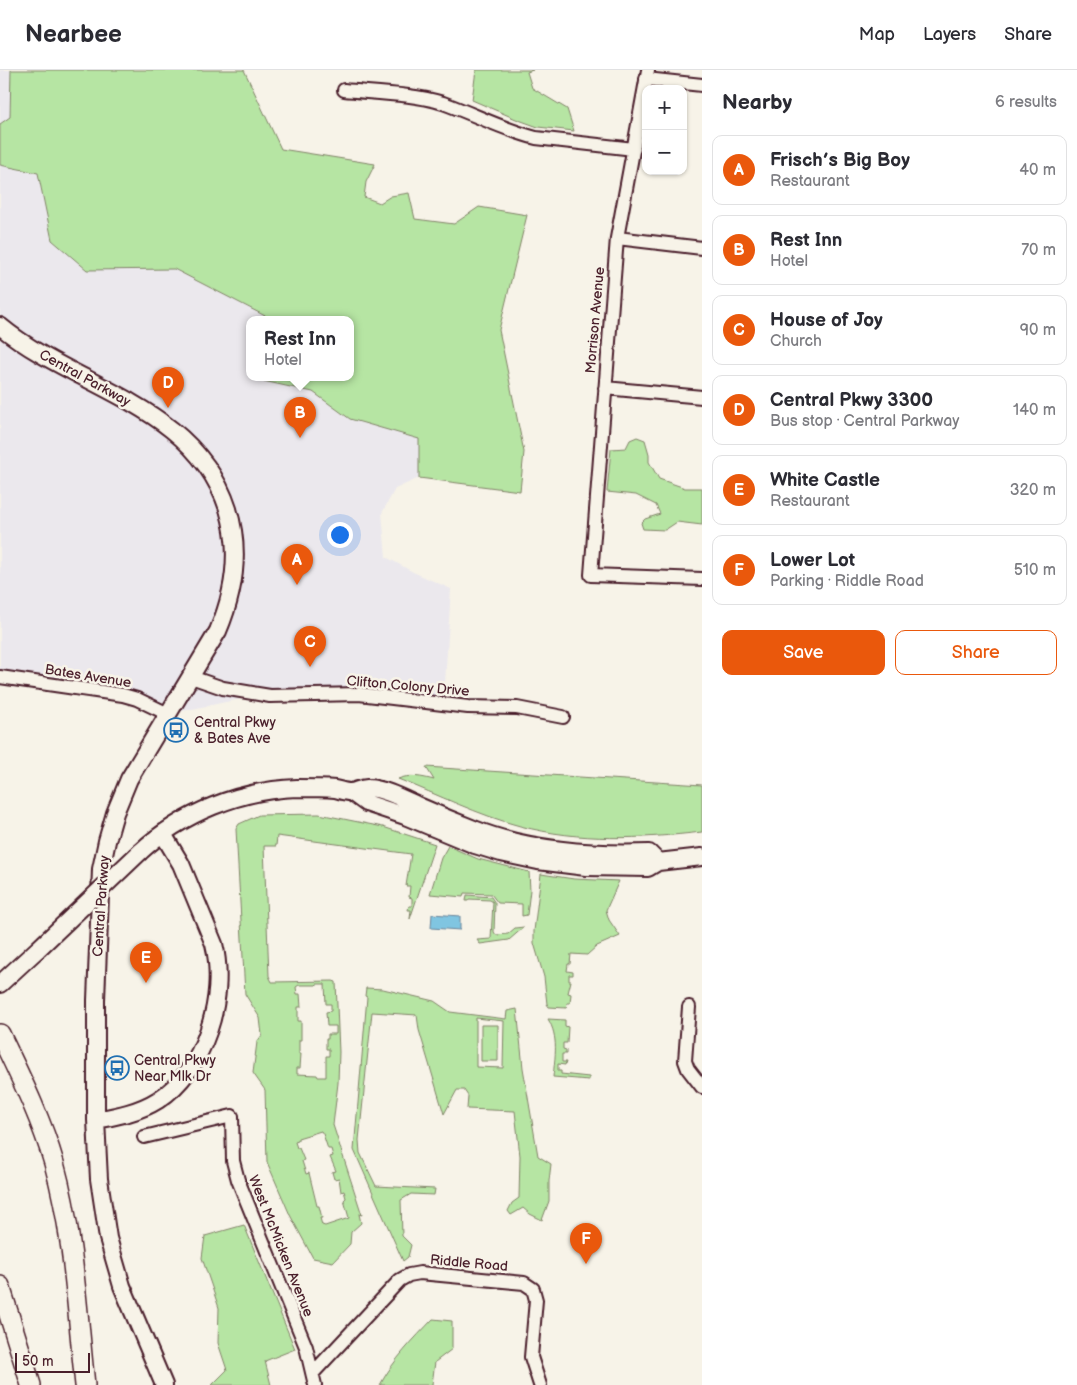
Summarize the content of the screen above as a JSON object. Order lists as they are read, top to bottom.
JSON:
{
  "streets": {
    "main road": ["Central Parkway"],
    "street": [
      "Morrison Avenue",
      "Bates Avenue",
      "Clifton Colony Drive",
      "West McMicken Avenue",
      "Riddle Road"
    ]
  },
  "crossings": [
    ["Central Parkway", "Bates Avenue"],
    ["Central Parkway", "Clifton Colony Drive"],
    ["West McMicken Avenue", "Riddle Road"]
  ],
  "places": {
    "bus stop": ["Central Pkwy & Bates Ave", "Central Pkwy Near Mlk Dr"]
  },
  "scale_bar": "50 m",
  "page": {
    "header": "Nearbee",
    "nav": ["Map", "Layers", "Share"],
    "heading": ["Nearby", "6 results"],
    "map_buttons": ["+", "−"],
    "list": [
      {
        "mark": "A",
        "name": "Frisch’s Big Boy",
        "note": "Restaurant",
        "value": "40 m"
      },
      {
        "mark": "B",
        "name": "Rest Inn",
        "note": "Hotel",
        "value": "70 m"
      },
      {
        "mark": "C",
        "name": "House of Joy",
        "note": "Church",
        "value": "90 m"
      },
      {
        "mark": "D",
        "name": "Central Pkwy 3300",
        "note": "Bus stop · Central Parkway",
        "value": "140 m"
      },
      {
        "mark": "E",
        "name": "White Castle",
        "note": "Restaurant",
        "value": "320 m"
      },
      {
        "mark": "F",
        "name": "Lower Lot",
        "note": "Parking · Riddle Road",
        "value": "510 m"
      }
    ],
    "popup": ["Rest Inn", "Hotel"],
    "pins": [
      "D",
      "B",
      "A",
      "C",
      "E",
      "F"
    ],
    "buttons": ["Save", "Share"],
    "scale": "50 m"
  }
}
